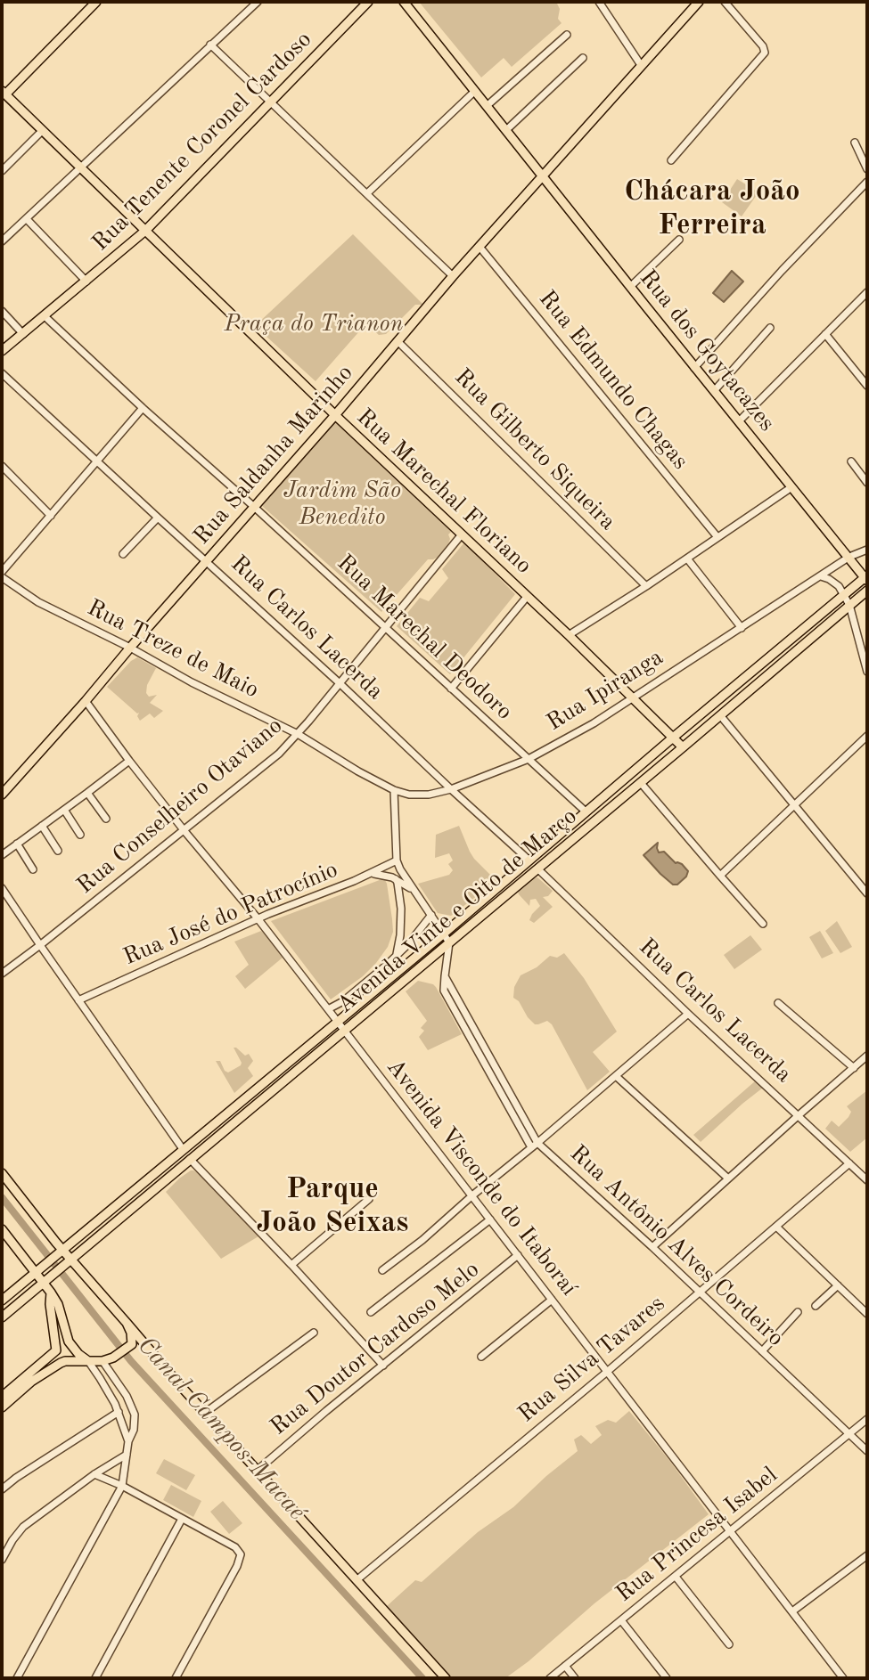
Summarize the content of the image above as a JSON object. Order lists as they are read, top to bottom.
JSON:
{
  "streets": {
    "main road": [
      "Rua Tenente Coronel Cardoso",
      "Rua dos Goytacazes",
      "Rua Saldanha Marinho",
      "Rua Marechal Floriano",
      "Avenida Vinte e Oito de Março"
    ],
    "street": [
      "Rua Edmundo Chagas",
      "Rua Gilberto Siqueira",
      "Rua Carlos Lacerda",
      "Rua Marechal Deodoro",
      "Rua Treze de Maio",
      "Rua Ipiranga",
      "Rua Conselheiro Otaviano",
      "Rua José do Patrocínio",
      "Avenida Visconde do Itaboraí",
      "Rua Antônio Alves Cordeiro",
      "Rua Doutor Cardoso Melo",
      "Rua Silva Tavares",
      "Rua Princesa Isabel"
    ]
  },
  "crossings": [
    ["Rua Tenente Coronel Cardoso", "Rua Marechal Floriano"],
    ["Rua Tenente Coronel Cardoso", "Rua Marechal Deodoro"],
    ["Rua dos Goytacazes", "Rua Saldanha Marinho"],
    ["Rua dos Goytacazes", "Rua Ipiranga"],
    ["Rua dos Goytacazes", "Avenida Vinte e Oito de Março"],
    ["Rua Edmundo Chagas", "Rua Saldanha Marinho"],
    ["Rua Gilberto Siqueira", "Rua Saldanha Marinho"],
    ["Rua Saldanha Marinho", "Rua Marechal Floriano"],
    ["Rua Saldanha Marinho", "Rua Carlos Lacerda"],
    ["Rua Saldanha Marinho", "Rua Marechal Deodoro"],
    ["Rua Saldanha Marinho", "Rua Treze de Maio"],
    ["Rua Saldanha Marinho", "Avenida Visconde do Itaboraí"],
    ["Rua Marechal Floriano", "Rua Ipiranga"],
    ["Rua Marechal Floriano", "Rua Conselheiro Otaviano"],
    ["Rua Marechal Floriano", "Avenida Vinte e Oito de Março"],
    ["Rua Carlos Lacerda", "Rua Ipiranga"],
    ["Rua Carlos Lacerda", "Rua Conselheiro Otaviano"],
    ["Rua Carlos Lacerda", "Avenida Vinte e Oito de Março"],
    ["Rua Carlos Lacerda", "Rua Silva Tavares"],
    ["Rua Marechal Deodoro", "Rua Ipiranga"],
    ["Rua Marechal Deodoro", "Rua Conselheiro Otaviano"],
    ["Rua Marechal Deodoro", "Avenida Vinte e Oito de Março"],
    ["Rua Treze de Maio", "Rua Ipiranga"],
    ["Rua Treze de Maio", "Rua Conselheiro Otaviano"],
    ["Rua Conselheiro Otaviano", "Avenida Visconde do Itaboraí"],
    ["Avenida Vinte e Oito de Março", "Avenida Visconde do Itaboraí"],
    ["Avenida Vinte e Oito de Março", "Rua Antônio Alves Cordeiro"],
    ["Rua José do Patrocínio", "Avenida Visconde do Itaboraí"],
    ["Avenida Visconde do Itaboraí", "Rua Doutor Cardoso Melo"],
    ["Avenida Visconde do Itaboraí", "Rua Silva Tavares"],
    ["Avenida Visconde do Itaboraí", "Rua Princesa Isabel"],
    ["Rua Antônio Alves Cordeiro", "Rua Silva Tavares"],
    ["Rua Antônio Alves Cordeiro", "Rua Princesa Isabel"]
  ],
  "districts": ["Chácara João Ferreira", "Parque João Seixas"],
  "water": ["Canal Campos-Macaé"],
  "parks": ["Praça do Trianon", "Jardim São Benedito"]
}
